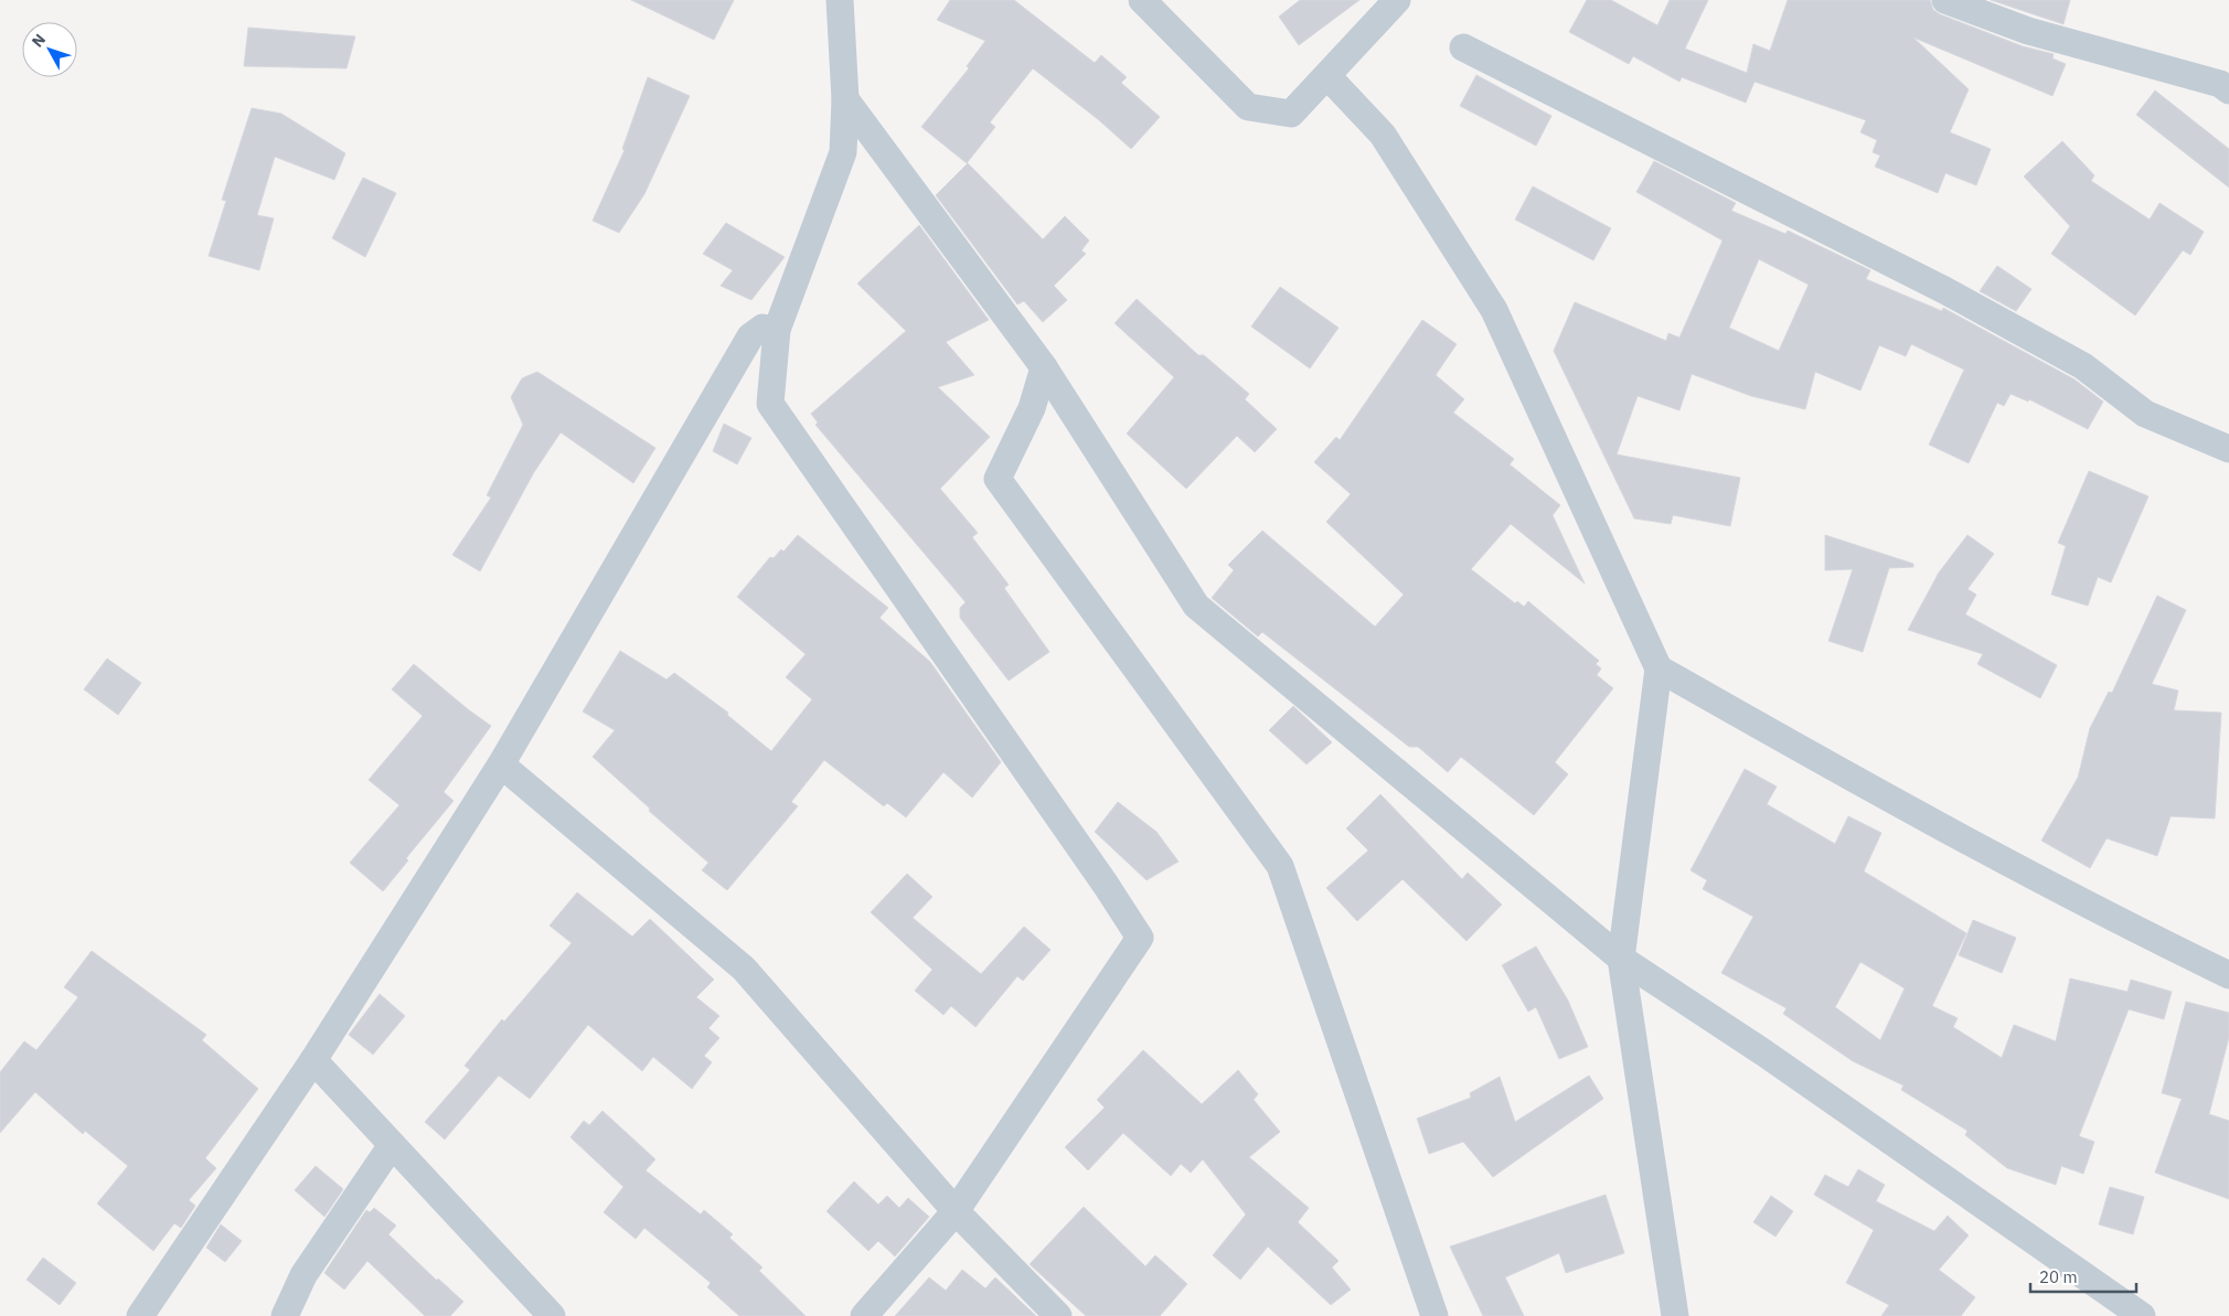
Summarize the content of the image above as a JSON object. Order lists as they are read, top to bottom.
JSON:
{
  "scale_bar": "20 m",
  "north": "top left"
}
